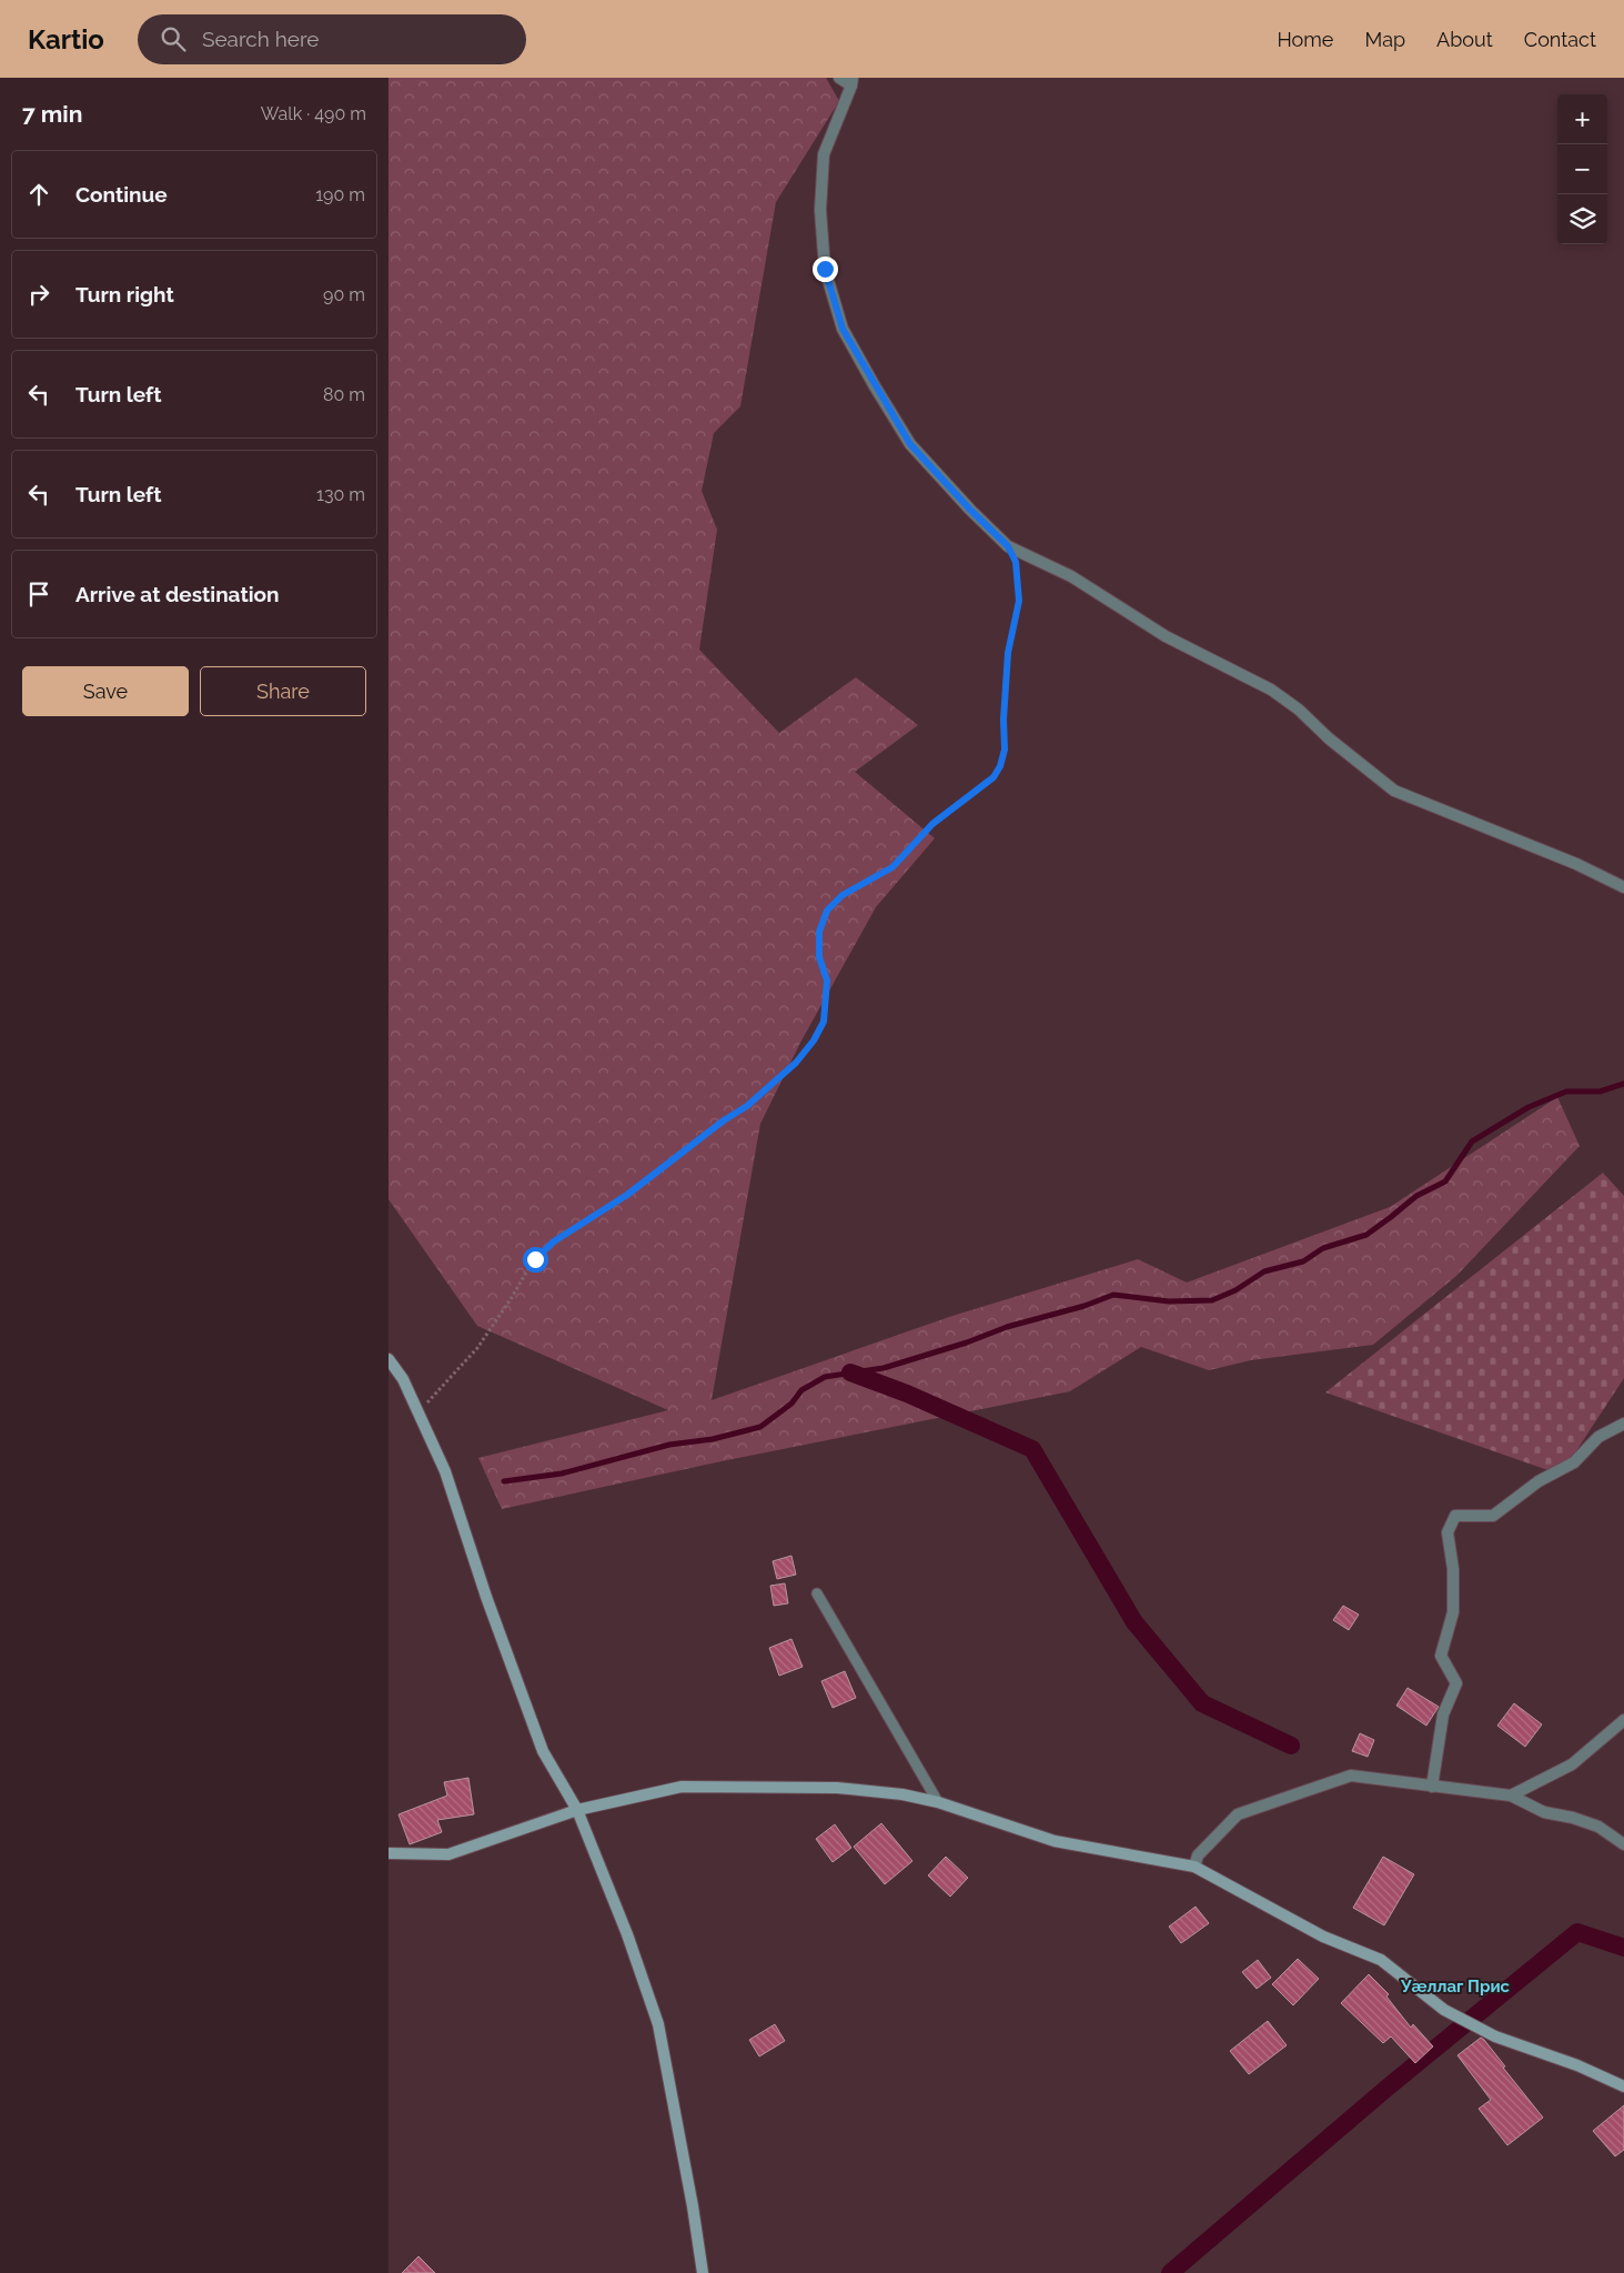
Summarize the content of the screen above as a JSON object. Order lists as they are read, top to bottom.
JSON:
{
  "districts": ["Уӕллаг Прис"],
  "page": {
    "header": "Kartio",
    "search": "Search here",
    "nav": [
      "Home",
      "Map",
      "About",
      "Contact"
    ],
    "heading": ["7 min", "Walk · 490 m"],
    "map_buttons": ["+", "−"],
    "list": [
      ["Continue", "190 m"],
      ["Turn right", "90 m"],
      ["Turn left", "80 m"],
      ["Turn left", "130 m"],
      "Arrive at destination"
    ],
    "buttons": ["Save", "Share"]
  }
}
